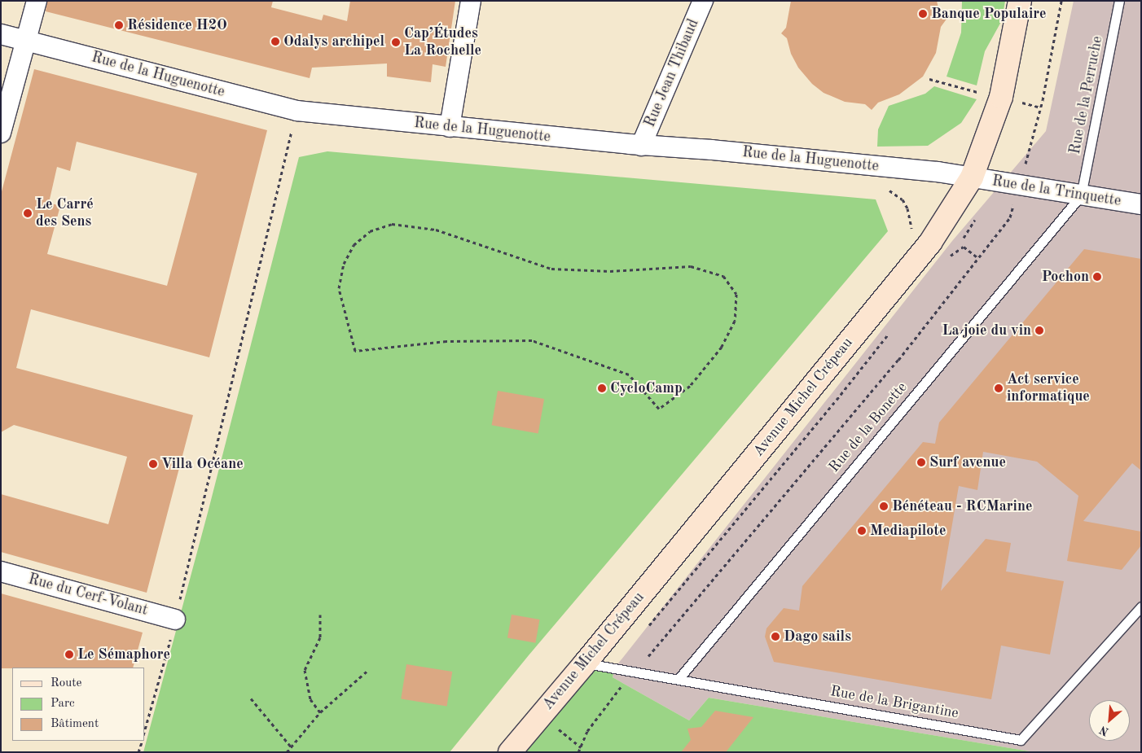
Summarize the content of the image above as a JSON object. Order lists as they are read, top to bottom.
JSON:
{
  "streets": {
    "street": [
      "Rue Jean Thibaud",
      "Rue de la Huguenotte",
      "Rue de la Trinquette",
      "Avenue Michel Crépeau",
      "Rue du Cerf-Volant"
    ],
    "lane": ["Rue de la Perruche", "Rue de la Bonette", "Rue de la Brigantine"]
  },
  "crossings": [
    ["Rue Jean Thibaud", "Rue de la Huguenotte"],
    ["Rue de la Huguenotte", "Rue de la Trinquette"],
    ["Rue de la Huguenotte", "Avenue Michel Crépeau"],
    ["Rue de la Perruche", "Rue de la Trinquette"],
    ["Rue de la Perruche", "Rue de la Bonette"],
    ["Rue de la Trinquette", "Avenue Michel Crépeau"],
    ["Rue de la Trinquette", "Rue de la Bonette"],
    ["Avenue Michel Crépeau", "Rue de la Brigantine"],
    ["Rue de la Bonette", "Rue de la Brigantine"]
  ],
  "places": [
    "Banque Populaire",
    "Résidence H2O",
    "Odalys archipel",
    "Cap’Études La Rochelle",
    "Le Carré des Sens",
    "Pochon",
    "La joie du vin",
    "CycloCamp",
    "Act service informatique",
    "Surf avenue",
    "Villa Océane",
    "Bénéteau - RCMarine",
    "Mediapilote",
    "Dago sails",
    "Le Sémaphore"
  ],
  "legend": ["Route", "Parc", "Bâtiment"],
  "north": "bottom left"
}
